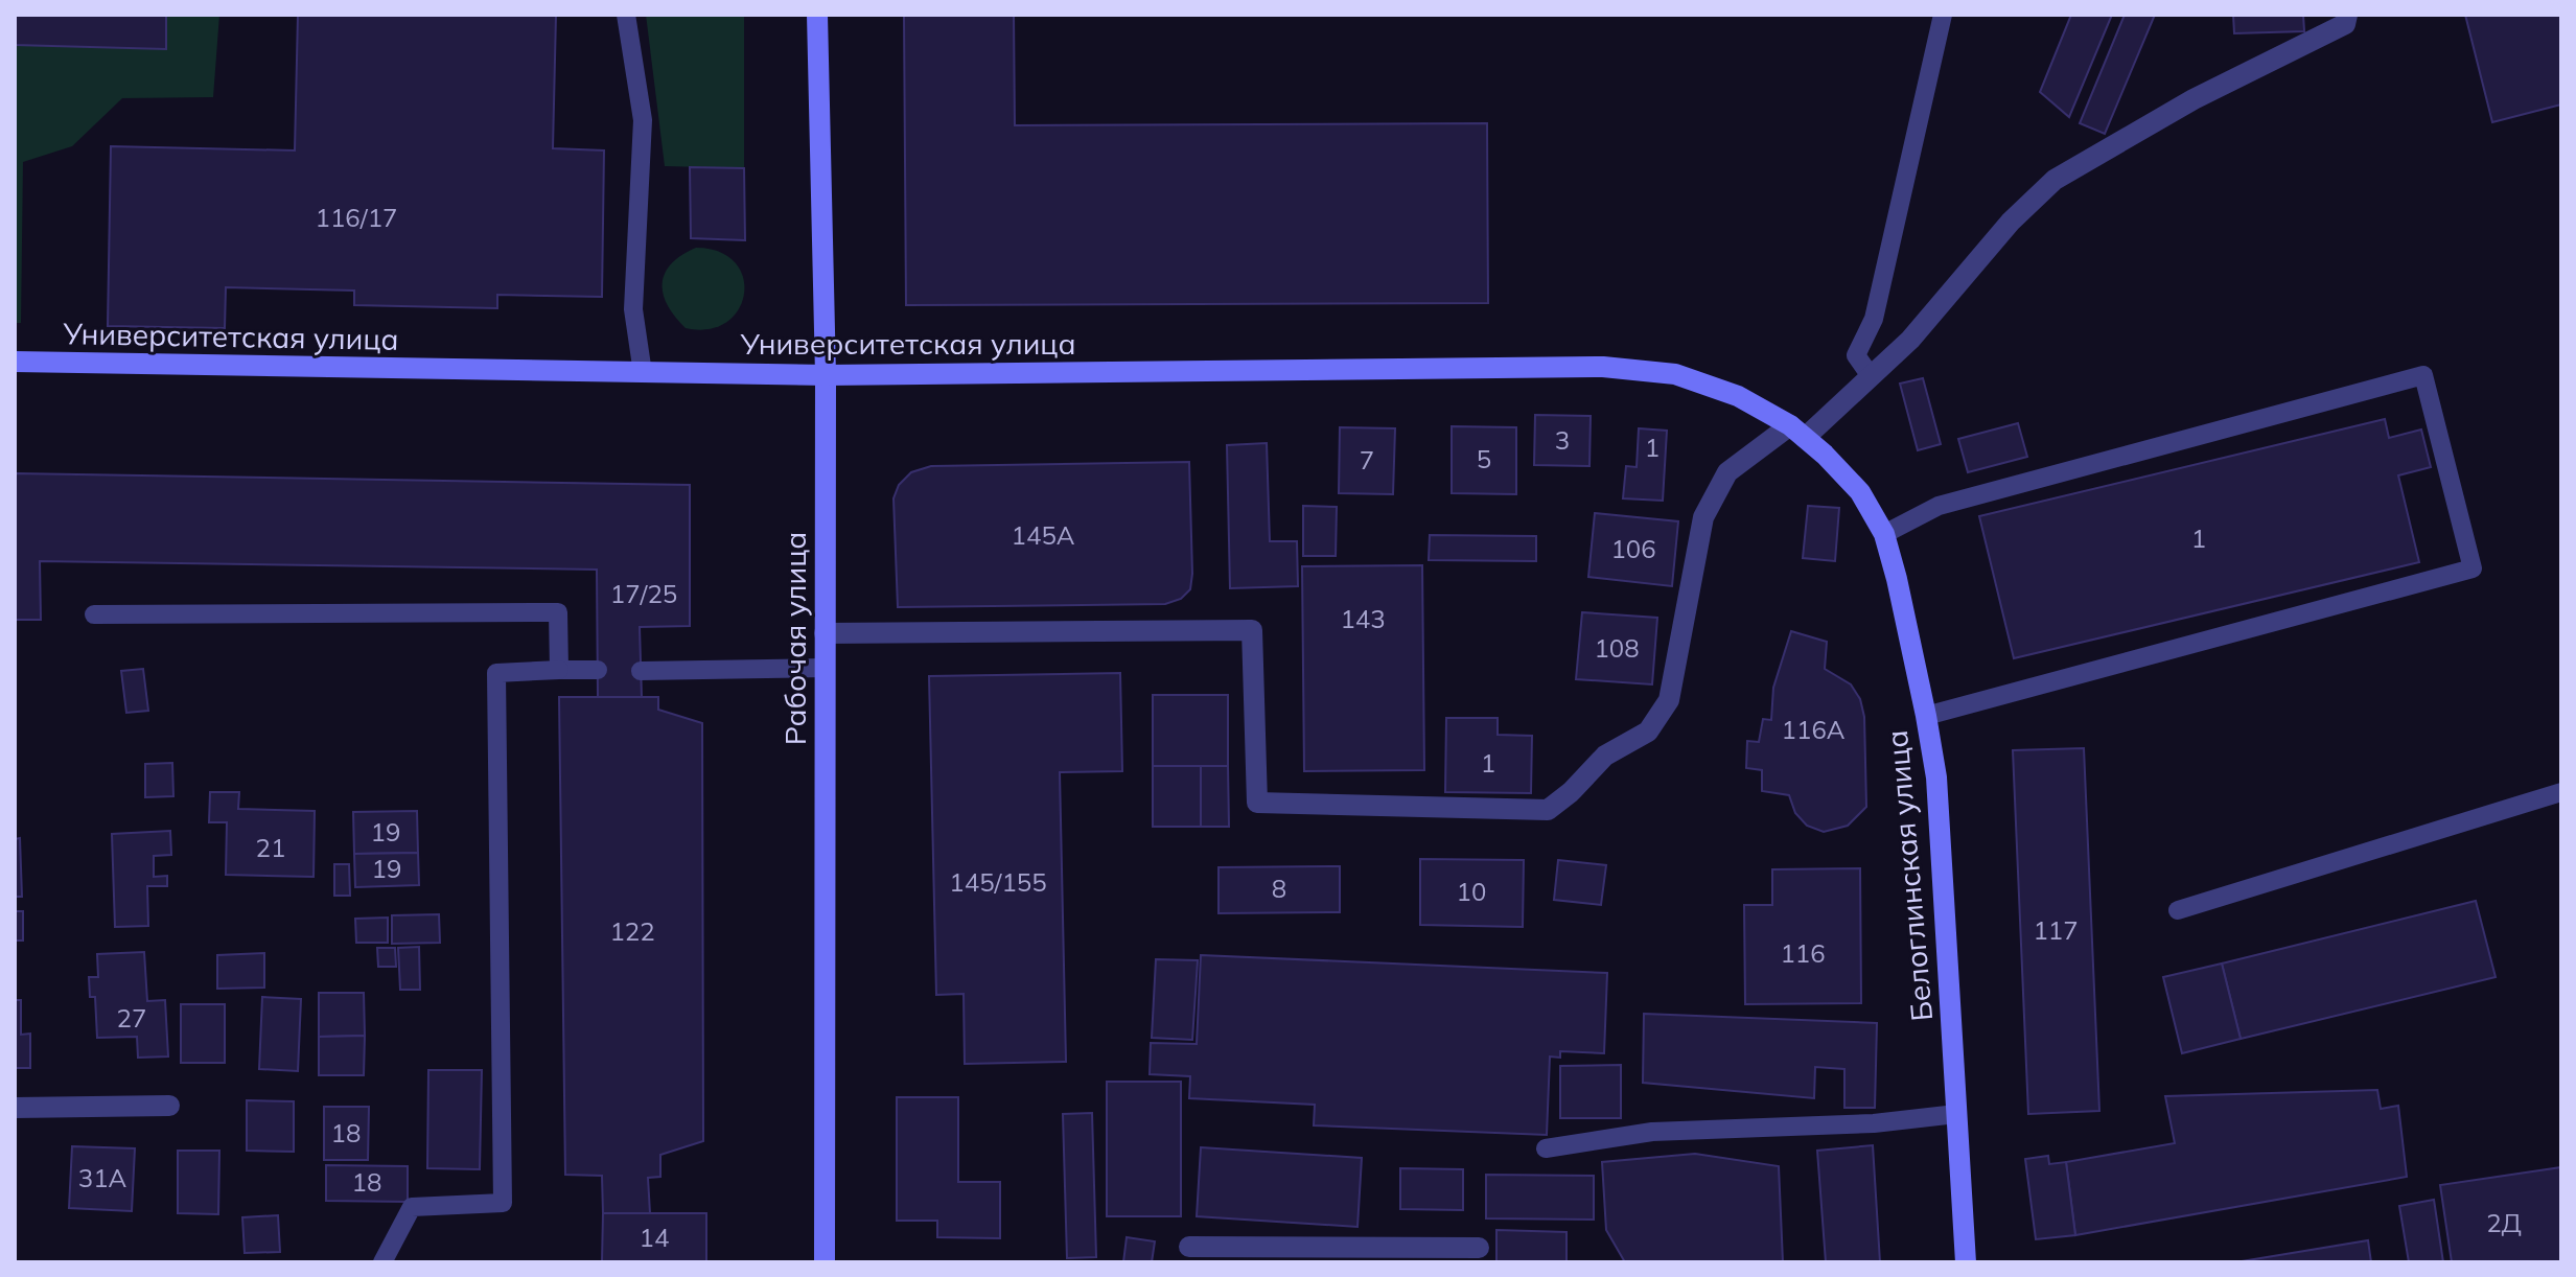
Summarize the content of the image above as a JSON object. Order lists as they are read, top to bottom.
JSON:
{
  "streets": {
    "main road": ["Университетская улица", "Рабочая улица", "Белоглинская улица"]
  },
  "crossings": [
    ["Университетская улица", "Рабочая улица"],
    ["Университетская улица", "Белоглинская улица"]
  ],
  "house_numbers": [
    "116/17",
    "3",
    "1",
    "5",
    "7",
    "145А",
    "1",
    "106",
    "17/25",
    "143",
    "108",
    "116А",
    "1",
    "19",
    "21",
    "19",
    "145/155",
    "8",
    "10",
    "117",
    "122",
    "116",
    "27",
    "18",
    "31А",
    "18",
    "2Д",
    "14"
  ]
}
